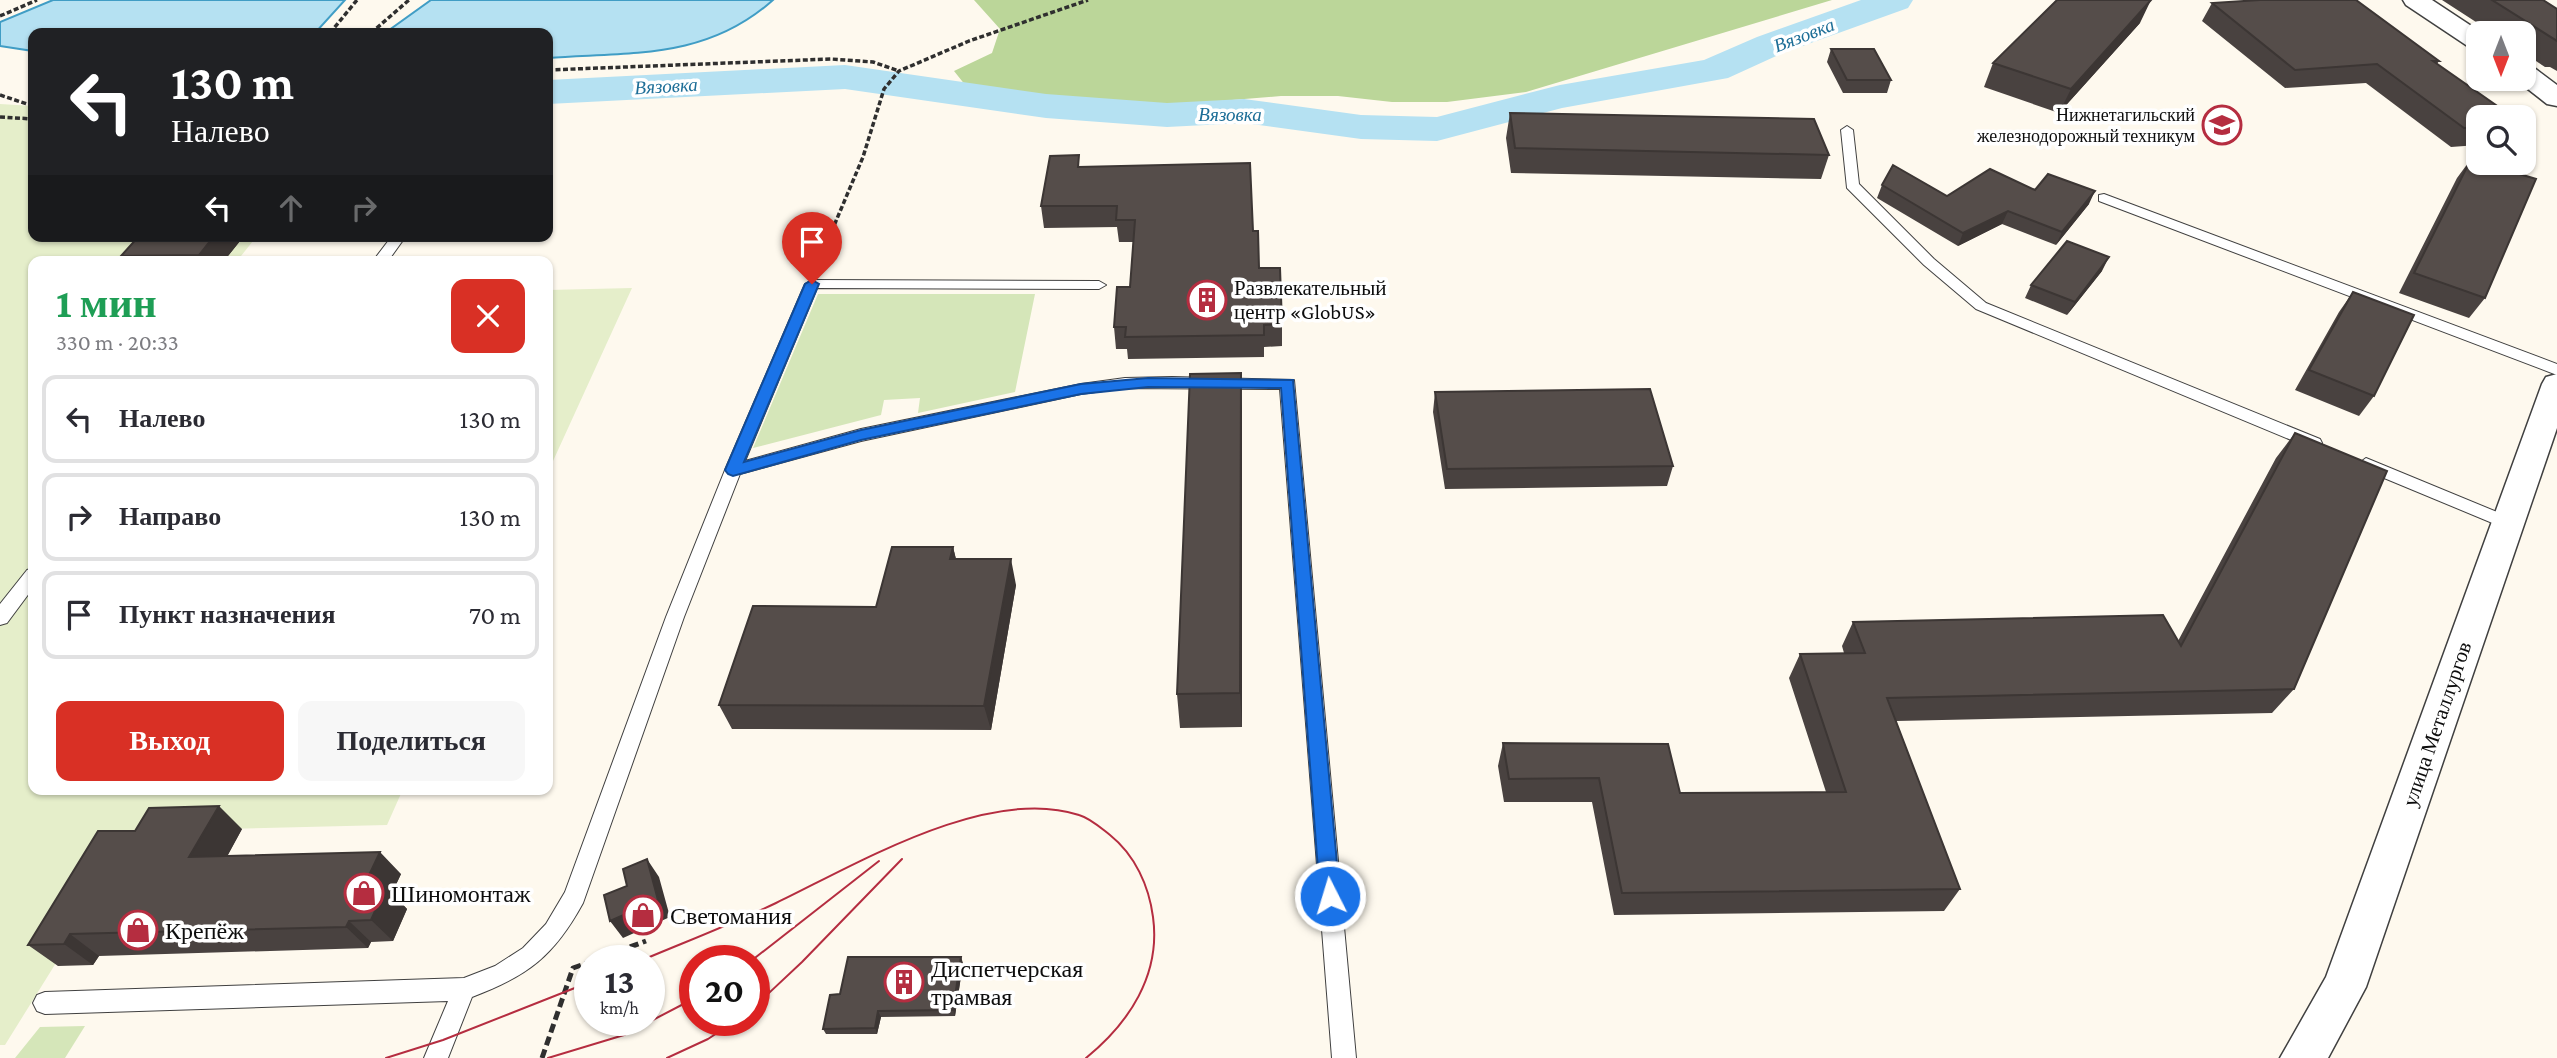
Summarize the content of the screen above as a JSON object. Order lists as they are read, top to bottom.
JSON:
{
  "streets": {
    "street": ["улица Металлургов"]
  },
  "water": ["Вязовка"],
  "places": {
    "school or university": ["Нижнетагильский железнодорожный техникум"],
    "building": ["Развлекательный центр «GlobUS»", "Диспетчерская трамвая"],
    "shop": ["Шиномонтаж", "Светомания", "Крепёж"]
  },
  "north": "bottom",
  "page": {
    "turn": ["130 m", "Налево"],
    "heading": ["1 мин", "330 m · 20:33"],
    "list": [
      {
        "name": "Налево",
        "value": "130 m"
      },
      {
        "name": "Направо",
        "value": "130 m"
      },
      {
        "name": "Пункт назначения",
        "value": "70 m"
      }
    ],
    "buttons": ["Выход", "Поделиться"],
    "speed": "13 km/h",
    "limit": "20"
  }
}
